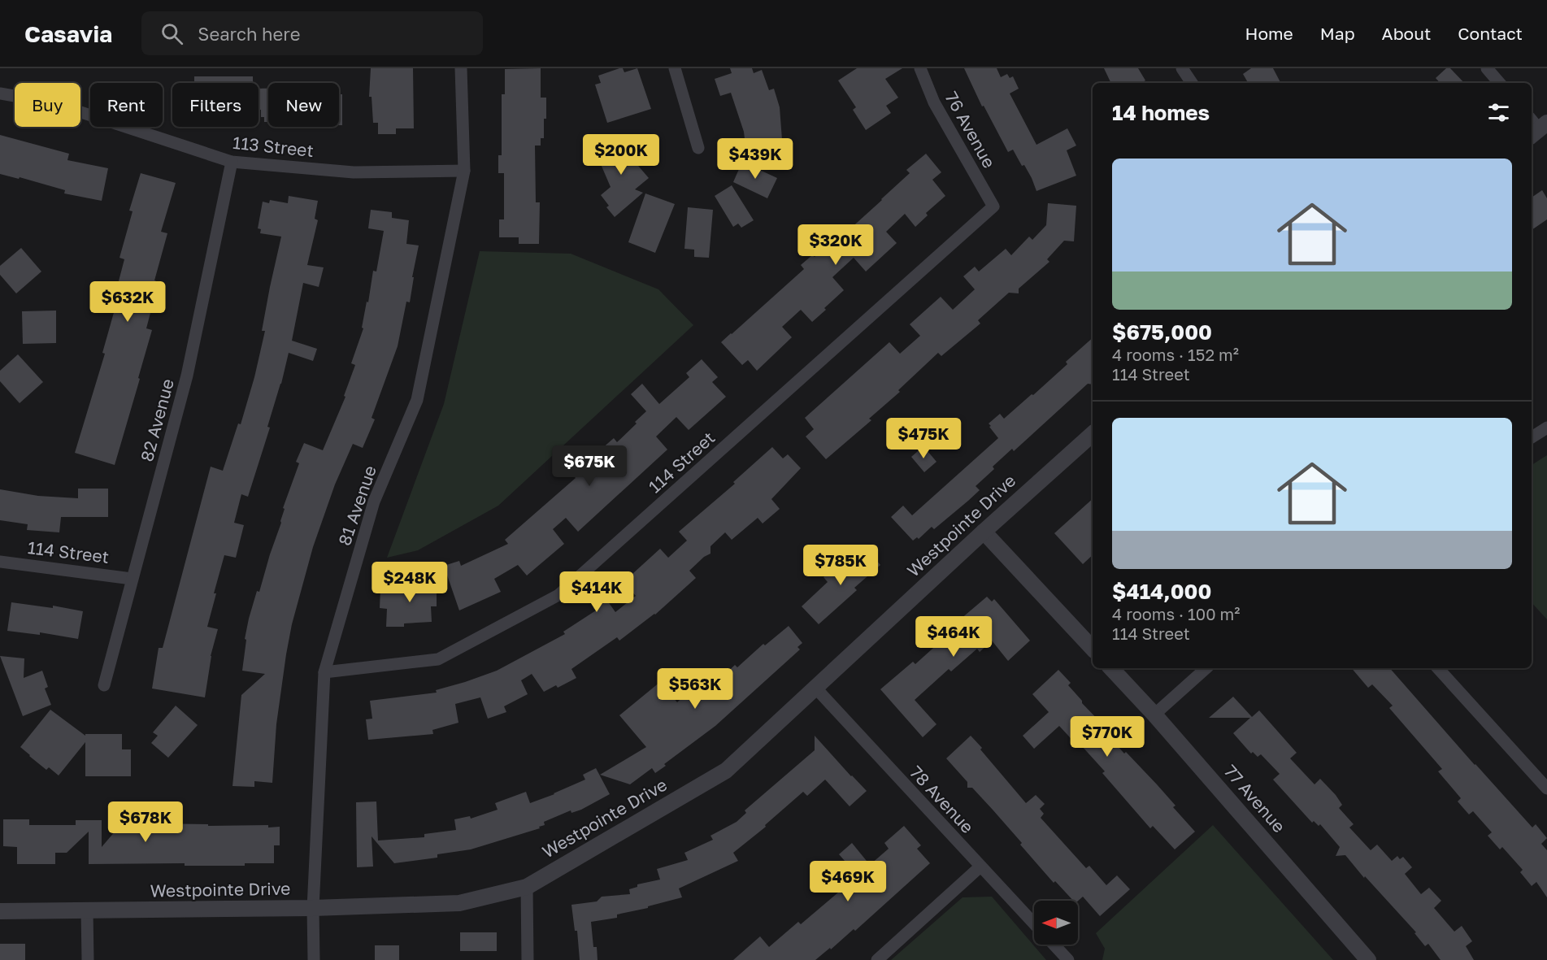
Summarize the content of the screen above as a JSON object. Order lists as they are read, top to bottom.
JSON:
{
  "streets": {
    "street": [
      "76 Avenue",
      "113 Street",
      "82 Avenue",
      "114 Street",
      "81 Avenue",
      "Westpointe Drive",
      "77 Avenue",
      "78 Avenue"
    ]
  },
  "crossings": [
    ["76 Avenue", "114 Street"],
    ["113 Street", "82 Avenue"],
    ["113 Street", "81 Avenue"],
    ["82 Avenue", "114 Street"],
    ["114 Street", "81 Avenue"],
    ["81 Avenue", "Westpointe Drive"],
    ["Westpointe Drive", "78 Avenue"]
  ],
  "north": "left",
  "page": {
    "header": "Casavia",
    "search": "Search here",
    "nav": [
      "Home",
      "Map",
      "About",
      "Contact"
    ],
    "chip": [
      "Buy",
      "Rent",
      "Filters",
      "New"
    ],
    "heading": "14 homes",
    "price": [
      "$200K",
      "$439K",
      "$320K",
      "$632K",
      "$475K",
      "$675K",
      "$785K",
      "$248K",
      "$414K",
      "$464K",
      "$563K",
      "$770K",
      "$678K",
      "$469K"
    ],
    "list": [
      {
        "name": "$675,000",
        "note": "4 rooms · 152 m² · 114 Street"
      },
      {
        "name": "$414,000",
        "note": "4 rooms · 100 m² · 114 Street"
      }
    ]
  }
}
